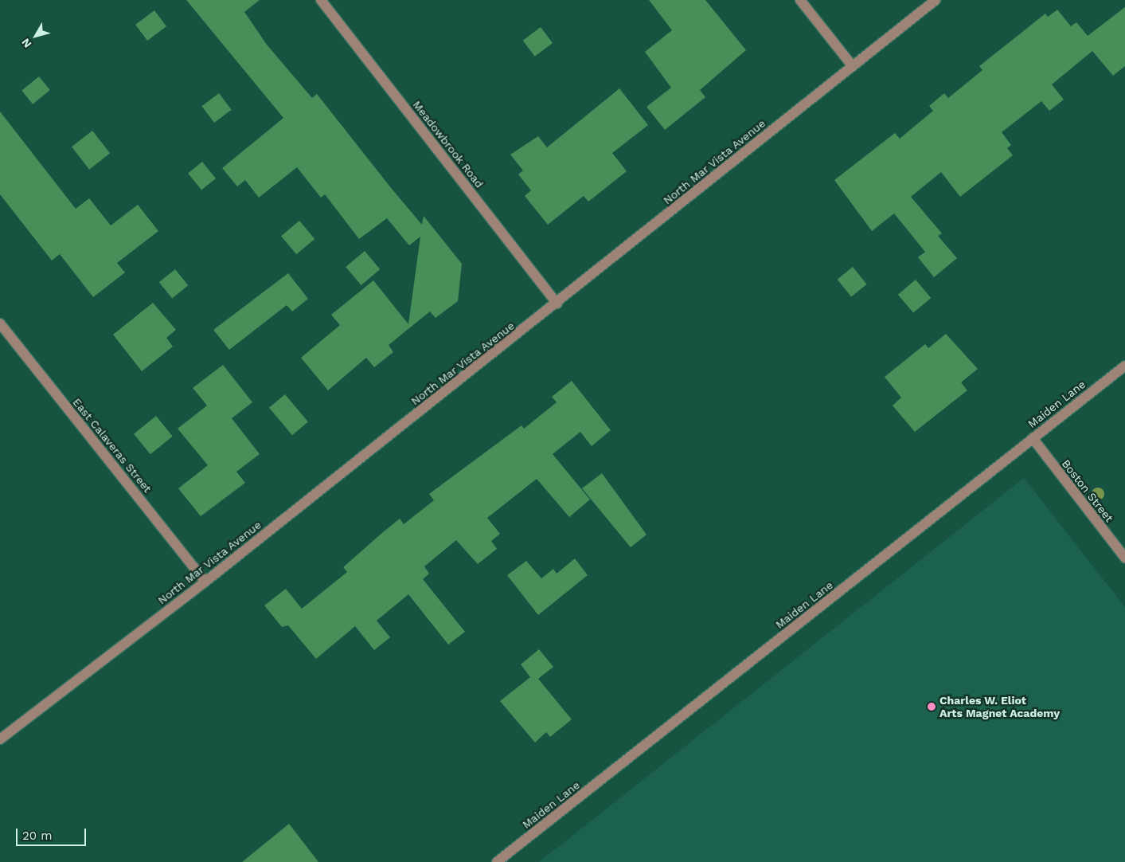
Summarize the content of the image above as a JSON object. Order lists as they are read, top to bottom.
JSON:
{
  "streets": {
    "street": [
      "Meadowbrook Road",
      "North Mar Vista Avenue",
      "Maiden Lane",
      "East Calaveras Street",
      "Boston Street"
    ]
  },
  "crossings": [
    ["Meadowbrook Road", "North Mar Vista Avenue"],
    ["North Mar Vista Avenue", "East Calaveras Street"],
    ["Maiden Lane", "Boston Street"]
  ],
  "places": ["Charles W. Eliot Arts Magnet Academy"],
  "scale_bar": "20 m",
  "north": "bottom left"
}
